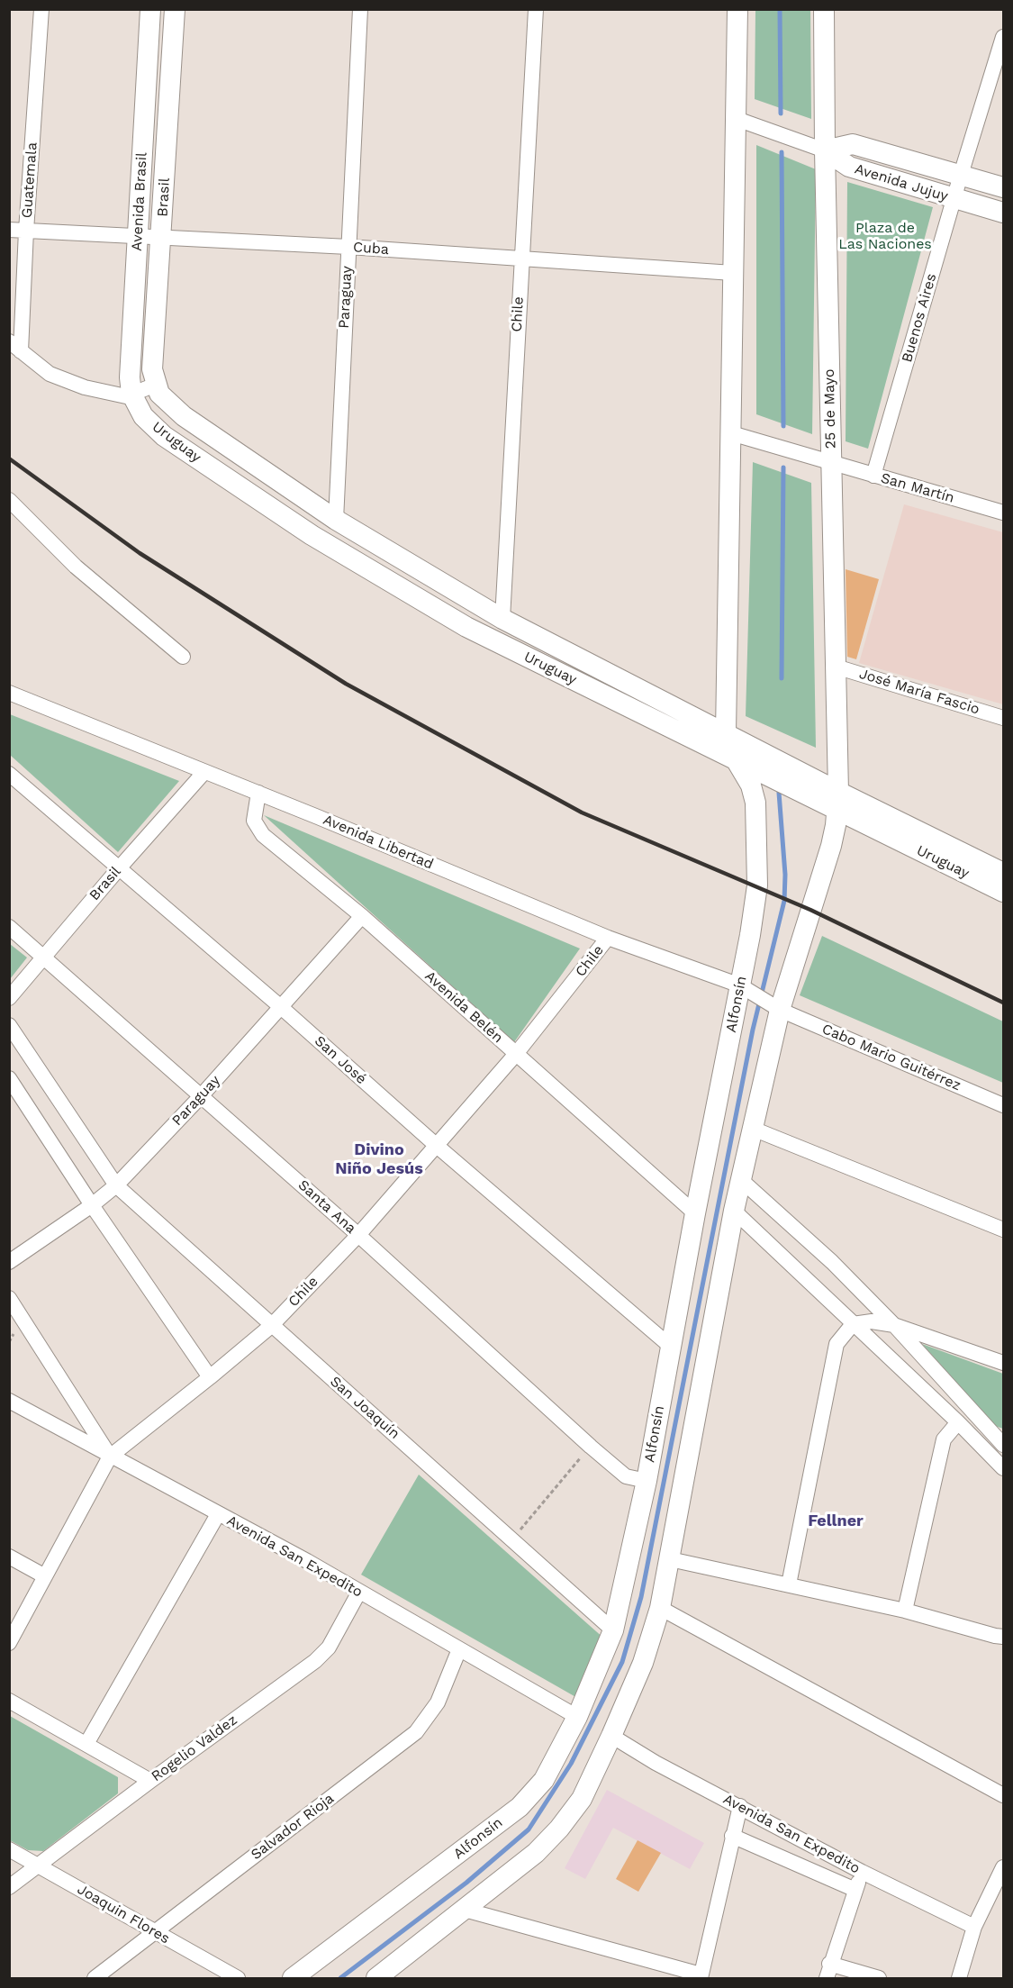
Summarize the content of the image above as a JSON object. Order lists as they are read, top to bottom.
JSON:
{
  "streets": {
    "street": [
      "Guatemala",
      "Avenida Jujuy",
      "Brasil",
      "Avenida Brasil",
      "Cuba",
      "Paraguay",
      "Chile",
      "Buenos Aires",
      "25 de Mayo",
      "Uruguay",
      "San Martín",
      "José María Fascio",
      "Avenida Libertad",
      "Alfonsín",
      "Avenida Belén",
      "Cabo Mario Guitérrez",
      "San José",
      "Santa Ana",
      "San Joaquín",
      "Avenida San Expedito",
      "Rogelio Valdez",
      "Salvador Rioja",
      "Joaquin Flores"
    ]
  },
  "crossings": [
    ["Guatemala", "Cuba"],
    ["Avenida Jujuy", "Buenos Aires"],
    ["Avenida Jujuy", "25 de Mayo"],
    ["Brasil", "Cuba"],
    ["Brasil", "Uruguay"],
    ["Brasil", "Avenida Libertad"],
    ["Brasil", "San José"],
    ["Brasil", "Santa Ana"],
    ["Avenida Brasil", "Cuba"],
    ["Avenida Brasil", "Uruguay"],
    ["Cuba", "Paraguay"],
    ["Cuba", "Chile"],
    ["Paraguay", "Uruguay"],
    ["Paraguay", "Avenida Belén"],
    ["Paraguay", "San José"],
    ["Paraguay", "Santa Ana"],
    ["Paraguay", "San Joaquín"],
    ["Chile", "Uruguay"],
    ["Chile", "Avenida Libertad"],
    ["Chile", "Avenida Belén"],
    ["Chile", "San José"],
    ["Chile", "Santa Ana"],
    ["Chile", "San Joaquín"],
    ["Chile", "Avenida San Expedito"],
    ["Buenos Aires", "San Martín"],
    ["25 de Mayo", "Uruguay"],
    ["25 de Mayo", "San Martín"],
    ["25 de Mayo", "José María Fascio"],
    ["Uruguay", "Alfonsín"],
    ["Avenida Libertad", "Alfonsín"],
    ["Avenida Libertad", "Avenida Belén"],
    ["Avenida Libertad", "Cabo Mario Guitérrez"],
    ["Alfonsín", "Avenida Belén"],
    ["Alfonsín", "Cabo Mario Guitérrez"],
    ["Alfonsín", "San José"],
    ["Alfonsín", "Santa Ana"],
    ["Alfonsín", "San Joaquín"],
    ["Alfonsín", "Avenida San Expedito"],
    ["Avenida San Expedito", "Rogelio Valdez"],
    ["Avenida San Expedito", "Salvador Rioja"],
    ["Rogelio Valdez", "Joaquin Flores"],
    ["Salvador Rioja", "Joaquin Flores"]
  ],
  "districts": ["Divino Niño Jesús", "Fellner"],
  "parks": ["Plaza de Las Naciones"]
}
